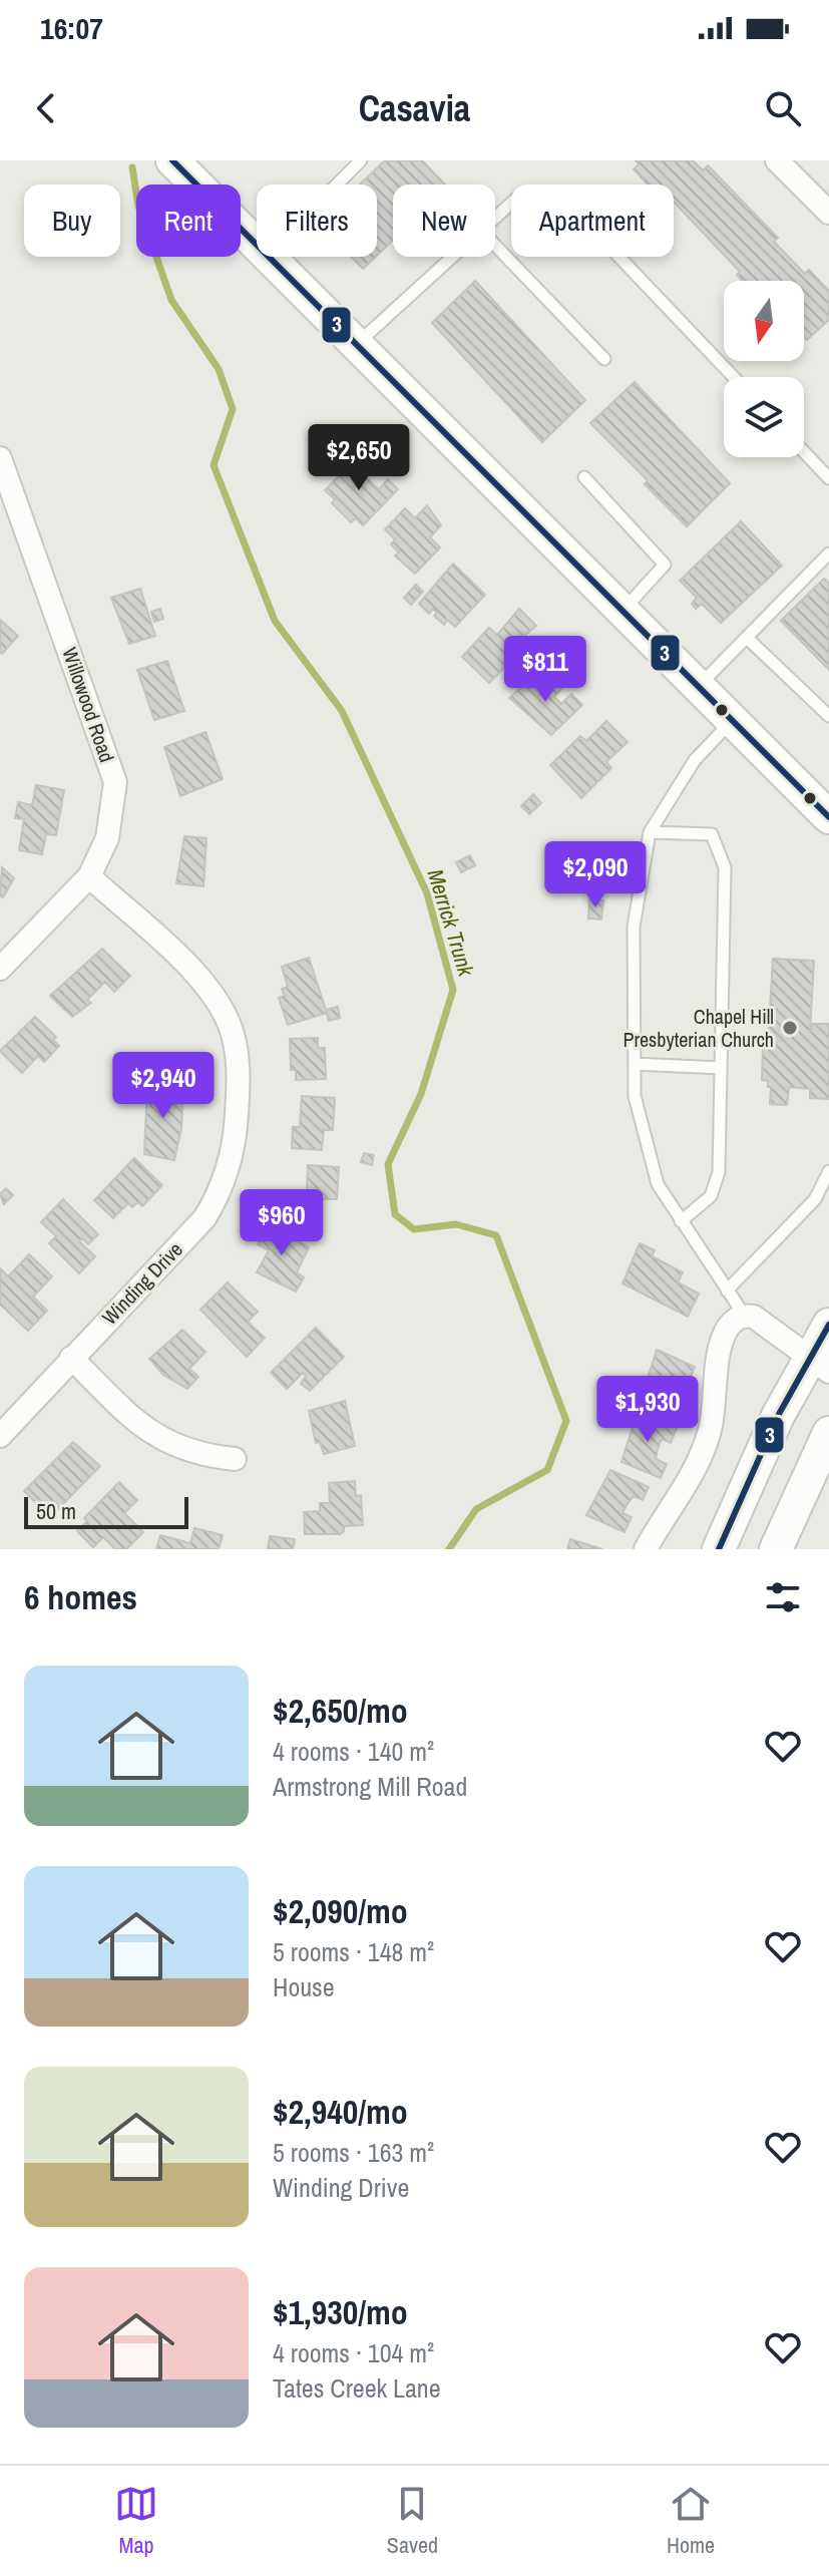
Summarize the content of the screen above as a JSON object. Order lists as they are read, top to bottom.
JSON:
{
  "streets": {
    "street": ["Willowood Road", "Winding Drive"]
  },
  "crossings": [
    ["Willowood Road", "Winding Drive"]
  ],
  "water": ["Merrick Trunk"],
  "places": ["Chapel Hill Presbyterian Church"],
  "lines": ["transit line 3"],
  "scale_bar": "50 m",
  "north": "bottom",
  "page": {
    "status": "16:07",
    "header": "Casavia",
    "chip": [
      "Buy",
      "Rent",
      "Filters",
      "New",
      "Apartment"
    ],
    "price": [
      "$2,650",
      "$811",
      "$2,090",
      "$2,940",
      "$960",
      "$1,930"
    ],
    "scale": "50 m",
    "heading": "6 homes",
    "list": [
      {
        "name": "$2,650/mo",
        "note": "4 rooms · 140 m² · Armstrong Mill Road"
      },
      {
        "name": "$2,090/mo",
        "note": "5 rooms · 148 m² · House"
      },
      {
        "name": "$2,940/mo",
        "note": "5 rooms · 163 m² · Winding Drive"
      },
      {
        "name": "$1,930/mo",
        "note": "4 rooms · 104 m² · Tates Creek Lane"
      }
    ],
    "tabs": ["Map", "Saved", "Home"]
  }
}
